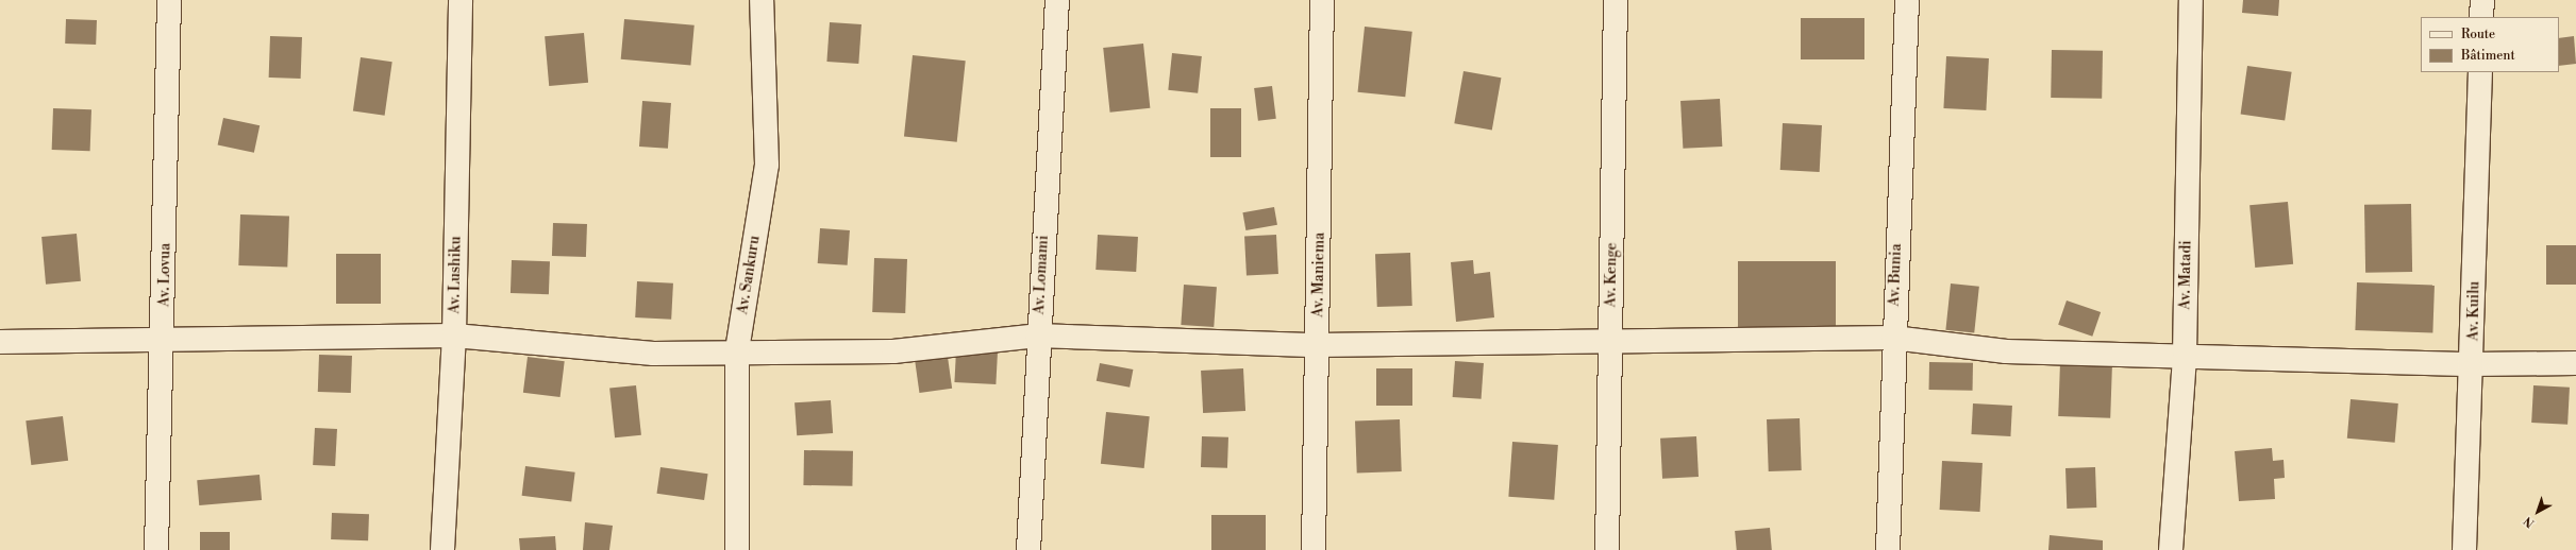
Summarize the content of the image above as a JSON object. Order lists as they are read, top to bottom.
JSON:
{
  "streets": {
    "street": [
      "Av. Lovua",
      "Av. Lushiku",
      "Av. Sankuru",
      "Av. Lomami",
      "Av. Maniema",
      "Av. Kenge",
      "Av. Bunia",
      "Av. Matadi",
      "Av. Kuilu"
    ]
  },
  "legend": ["Route", "Bâtiment"],
  "north": "bottom left"
}
